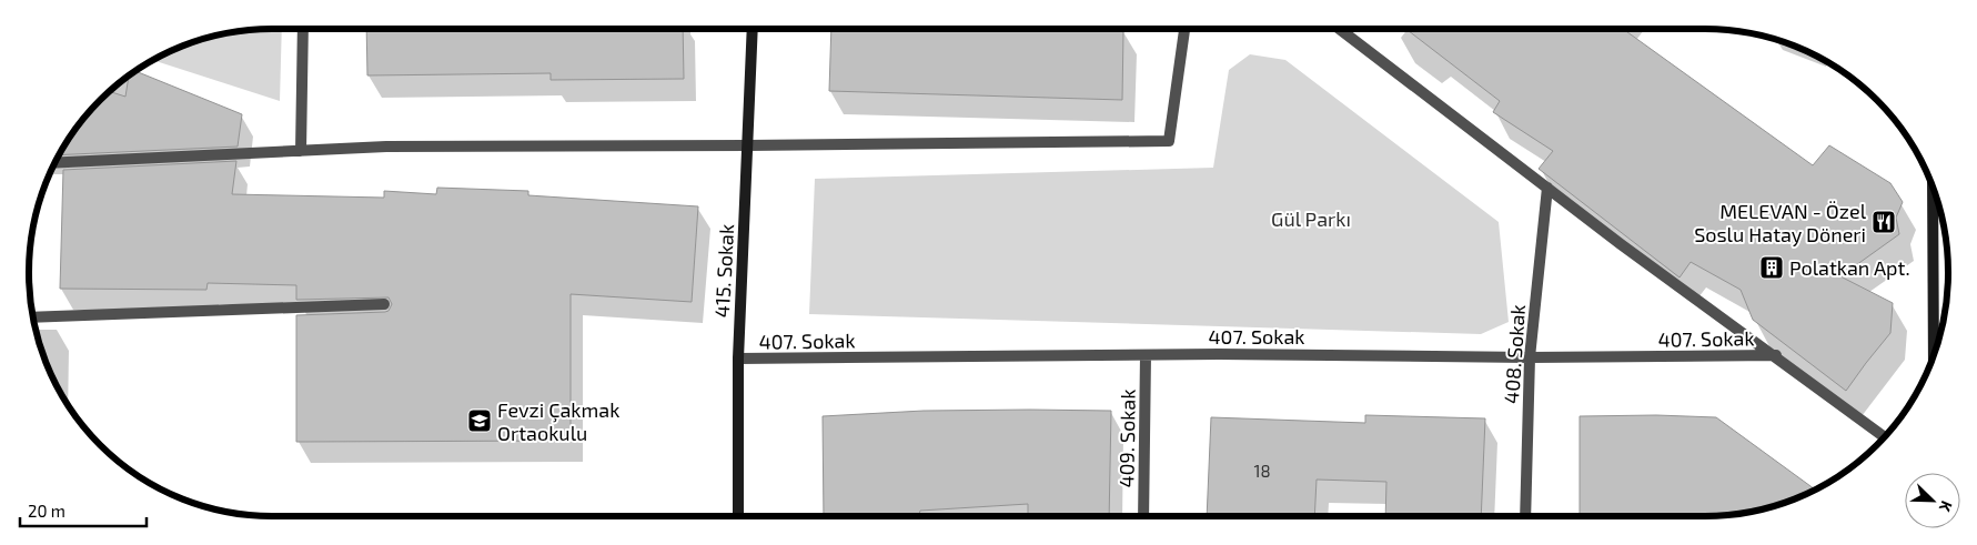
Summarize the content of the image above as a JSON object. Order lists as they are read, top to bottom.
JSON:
{
  "streets": {
    "street": [
      "415. Sokak",
      "407. Sokak",
      "408. Sokak",
      "409. Sokak"
    ]
  },
  "crossings": [
    ["415. Sokak", "407. Sokak"],
    ["407. Sokak", "408. Sokak"],
    ["407. Sokak", "409. Sokak"]
  ],
  "parks": ["Gül Parkı"],
  "places": {
    "restaurant": ["MELEVAN - Özel Soslu Hatay Döneri"],
    "building": ["Polatkan Apt."],
    "school or university": ["Fevzi Çakmak Ortaokulu"]
  },
  "house_numbers": ["18"],
  "scale_bar": "20 m",
  "north": "bottom right"
}
